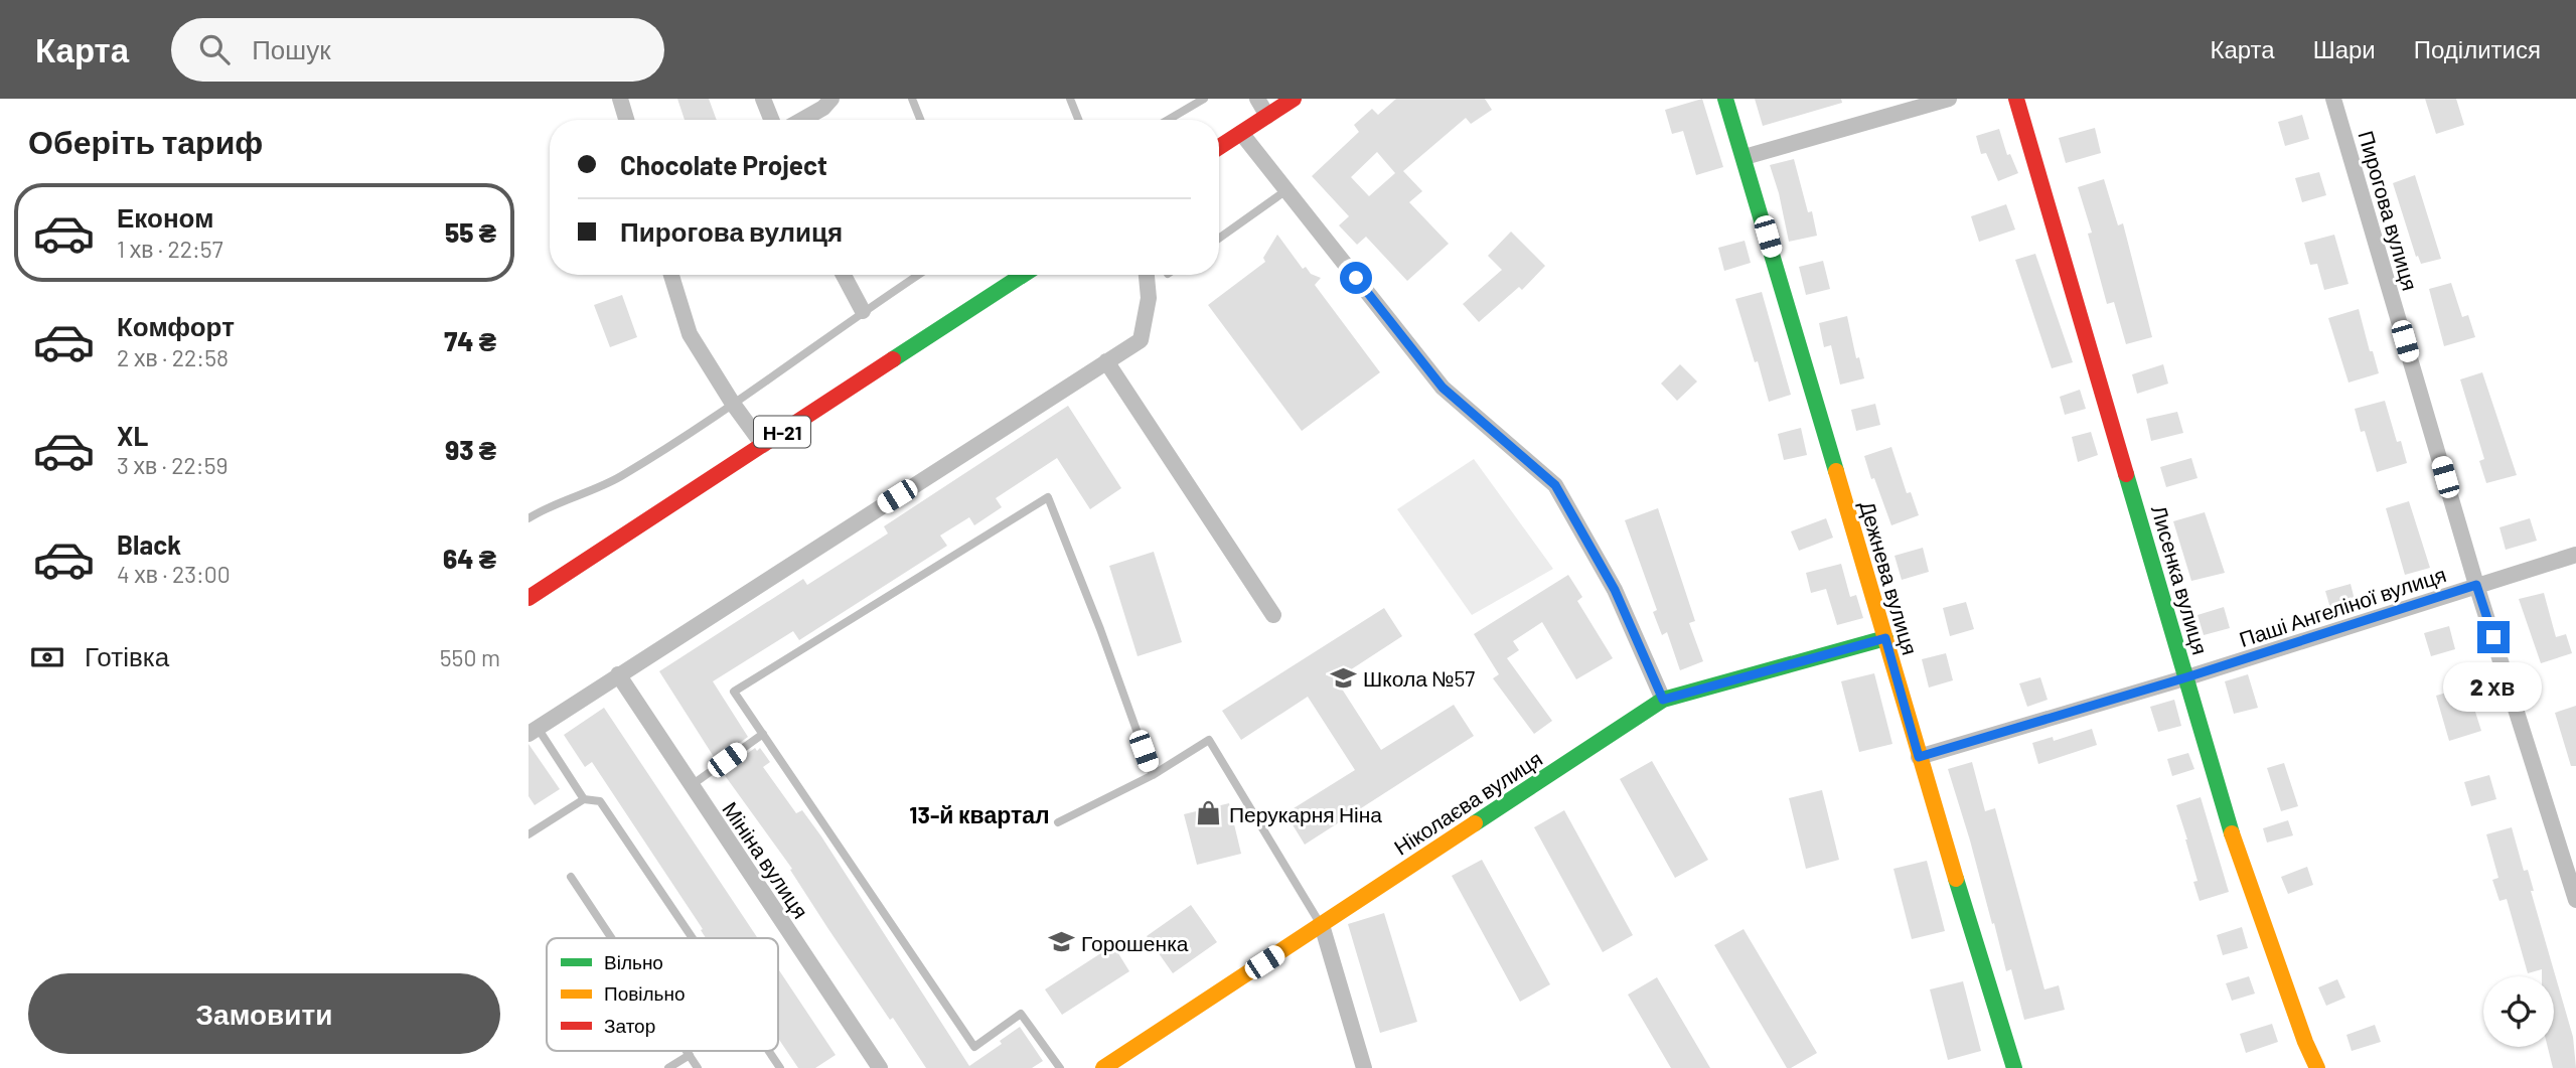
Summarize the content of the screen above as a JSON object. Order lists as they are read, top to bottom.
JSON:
{
  "streets": {
    "street": [
      "Пирогова вулиця",
      "Н-21",
      "Дежнева вулиця",
      "Лисенка вулиця",
      "Паші Ангеліної вулиця",
      "Ніколаєва вулиця",
      "Мініна вулиця"
    ]
  },
  "crossings": [
    ["Пирогова вулиця", "Паші Ангеліної вулиця"],
    ["Дежнева вулиця", "Паші Ангеліної вулиця"],
    ["Дежнева вулиця", "Ніколаєва вулиця"],
    ["Лисенка вулиця", "Паші Ангеліної вулиця"]
  ],
  "districts": ["13-й квартал"],
  "places": {
    "school or university": ["Школа №57", "Горошенка"],
    "shop": ["Перукарня Ніна"]
  },
  "legend": ["Вільно", "Повільно", "Затор"],
  "page": {
    "header": "Карта",
    "search": "Пошук",
    "nav": ["Карта", "Шари", "Поділитися"],
    "heading": "Оберіть тариф",
    "banner": ["Chocolate Project", "Пирогова вулиця"],
    "list": [
      {
        "name": "Економ",
        "note": "1 хв · 22:57",
        "value": "55 ₴"
      },
      {
        "name": "Комфорт",
        "note": "2 хв · 22:58",
        "value": "74 ₴"
      },
      {
        "name": "XL",
        "note": "3 хв · 22:59",
        "value": "93 ₴"
      },
      {
        "name": "Black",
        "note": "4 хв · 23:00",
        "value": "64 ₴"
      }
    ],
    "pay": ["Готівка", "550 m"],
    "bubble": "2 хв",
    "buttons": "Замовити"
  }
}
